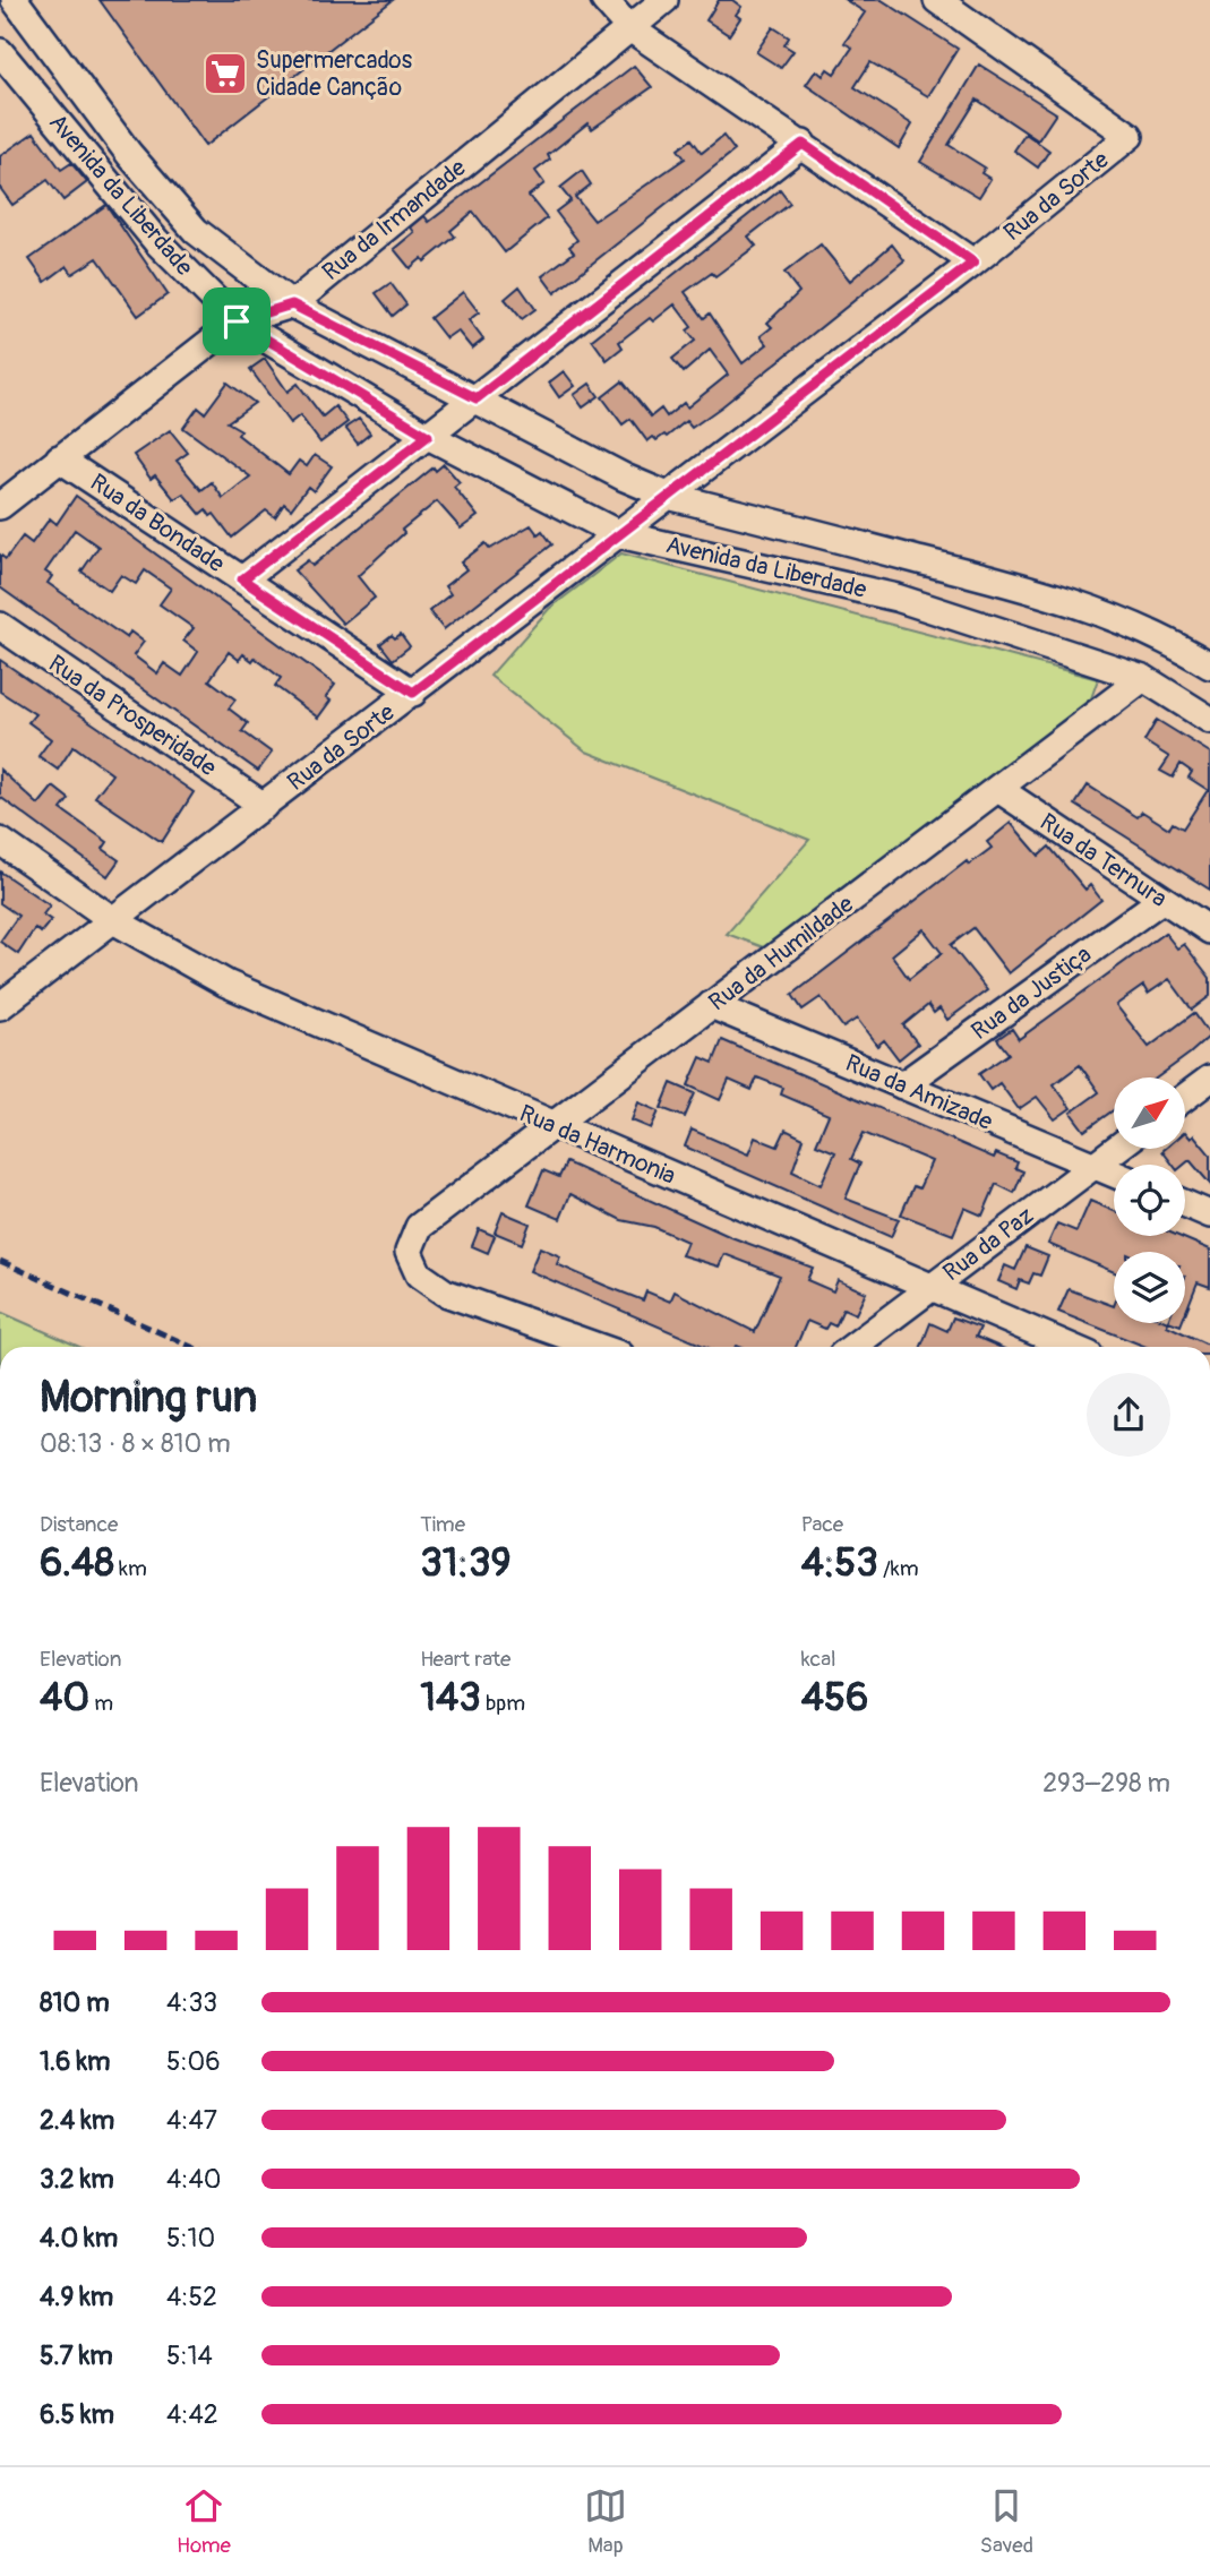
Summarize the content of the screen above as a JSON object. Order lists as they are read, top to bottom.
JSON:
{
  "streets": {
    "street": [
      "Avenida da Liberdade",
      "Rua da Sorte",
      "Rua da Irmandade",
      "Rua da Bondade",
      "Rua da Prosperidade",
      "Rua da Ternura",
      "Rua da Humildade",
      "Rua da Justiça",
      "Rua da Amizade",
      "Rua da Harmonia",
      "Rua da Paz"
    ]
  },
  "crossings": [
    ["Avenida da Liberdade", "Rua da Sorte"],
    ["Avenida da Liberdade", "Rua da Irmandade"],
    ["Avenida da Liberdade", "Rua da Humildade"],
    ["Rua da Sorte", "Rua da Bondade"],
    ["Rua da Sorte", "Rua da Prosperidade"],
    ["Rua da Sorte", "Rua da Harmonia"],
    ["Rua da Irmandade", "Rua da Bondade"],
    ["Rua da Ternura", "Rua da Humildade"],
    ["Rua da Ternura", "Rua da Justiça"],
    ["Rua da Humildade", "Rua da Amizade"],
    ["Rua da Humildade", "Rua da Harmonia"],
    ["Rua da Justiça", "Rua da Amizade"],
    ["Rua da Amizade", "Rua da Paz"],
    ["Rua da Harmonia", "Rua da Paz"]
  ],
  "places": {
    "supermarket": ["Supermercados Cidade Canção"]
  },
  "north": "top right",
  "page": {
    "heading": ["Morning run", "08:13 · 8 × 810 m"],
    "stats": [
      ["Distance", "6.48 km"],
      ["Time", "31:39"],
      ["Pace", "4:53 /km"],
      ["Elevation", "40 m"],
      ["Heart rate", "143 bpm"],
      ["kcal", "456"]
    ],
    "chart": ["Elevation", "293–298 m"],
    "list": [
      {
        "name": "810 m",
        "note": "4:33"
      },
      {
        "name": "1.6 km",
        "note": "5:06"
      },
      {
        "name": "2.4 km",
        "note": "4:47"
      },
      {
        "name": "3.2 km",
        "note": "4:40"
      },
      {
        "name": "4.0 km",
        "note": "5:10"
      },
      {
        "name": "4.9 km",
        "note": "4:52"
      },
      {
        "name": "5.7 km",
        "note": "5:14"
      },
      {
        "name": "6.5 km",
        "note": "4:42"
      }
    ],
    "tabs": ["Home", "Map", "Saved"]
  }
}
